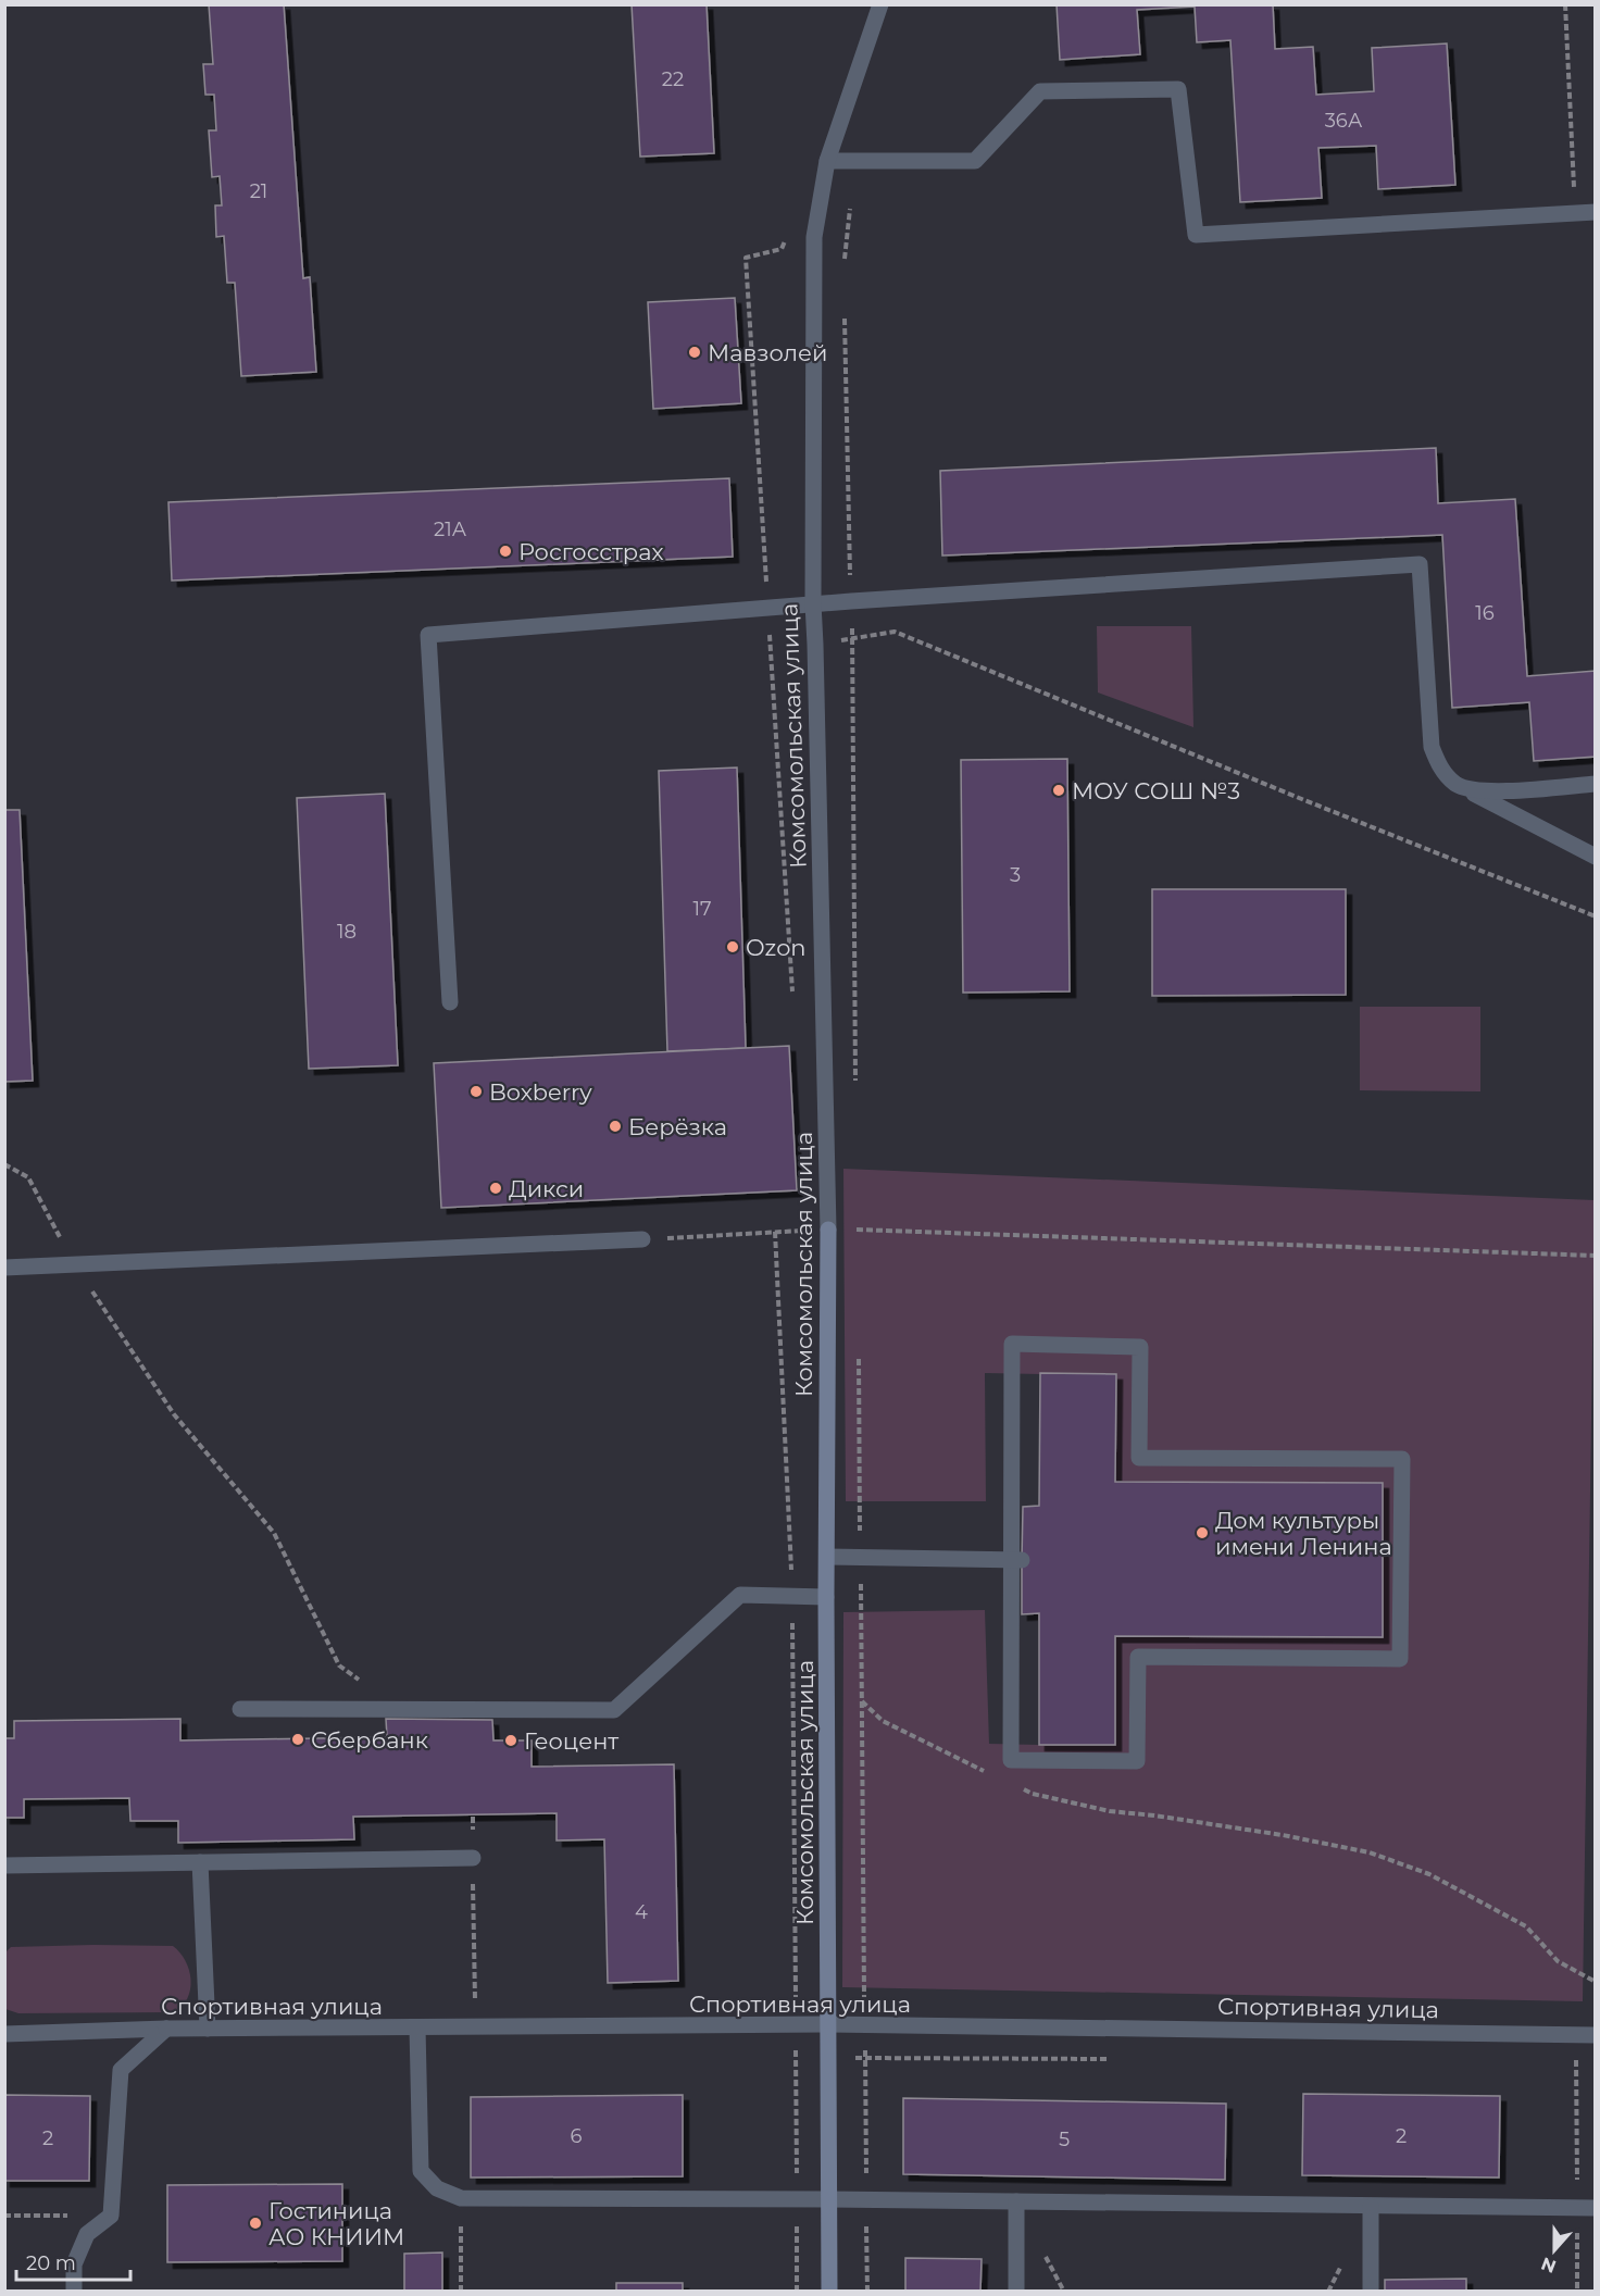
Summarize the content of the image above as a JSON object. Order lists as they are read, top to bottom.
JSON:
{
  "streets": {
    "street": ["Комсомольская улица", "Спортивная улица"]
  },
  "crossings": [
    ["Комсомольская улица", "Спортивная улица"]
  ],
  "places": [
    "Мавзолей",
    "Росгосстрах",
    "МОУ СОШ №3",
    "Ozon",
    "Boxberry",
    "Берёзка",
    "Дикси",
    "Дом культуры имени Ленина",
    "Сбербанк",
    "Геоцент",
    "Гостиница АО КНИИМ"
  ],
  "house_numbers": [
    "22",
    "36А",
    "21",
    "21А",
    "16",
    "3",
    "17",
    "18",
    "4",
    "6",
    "2",
    "2",
    "5"
  ],
  "scale_bar": "20 m",
  "north": "bottom"
}
